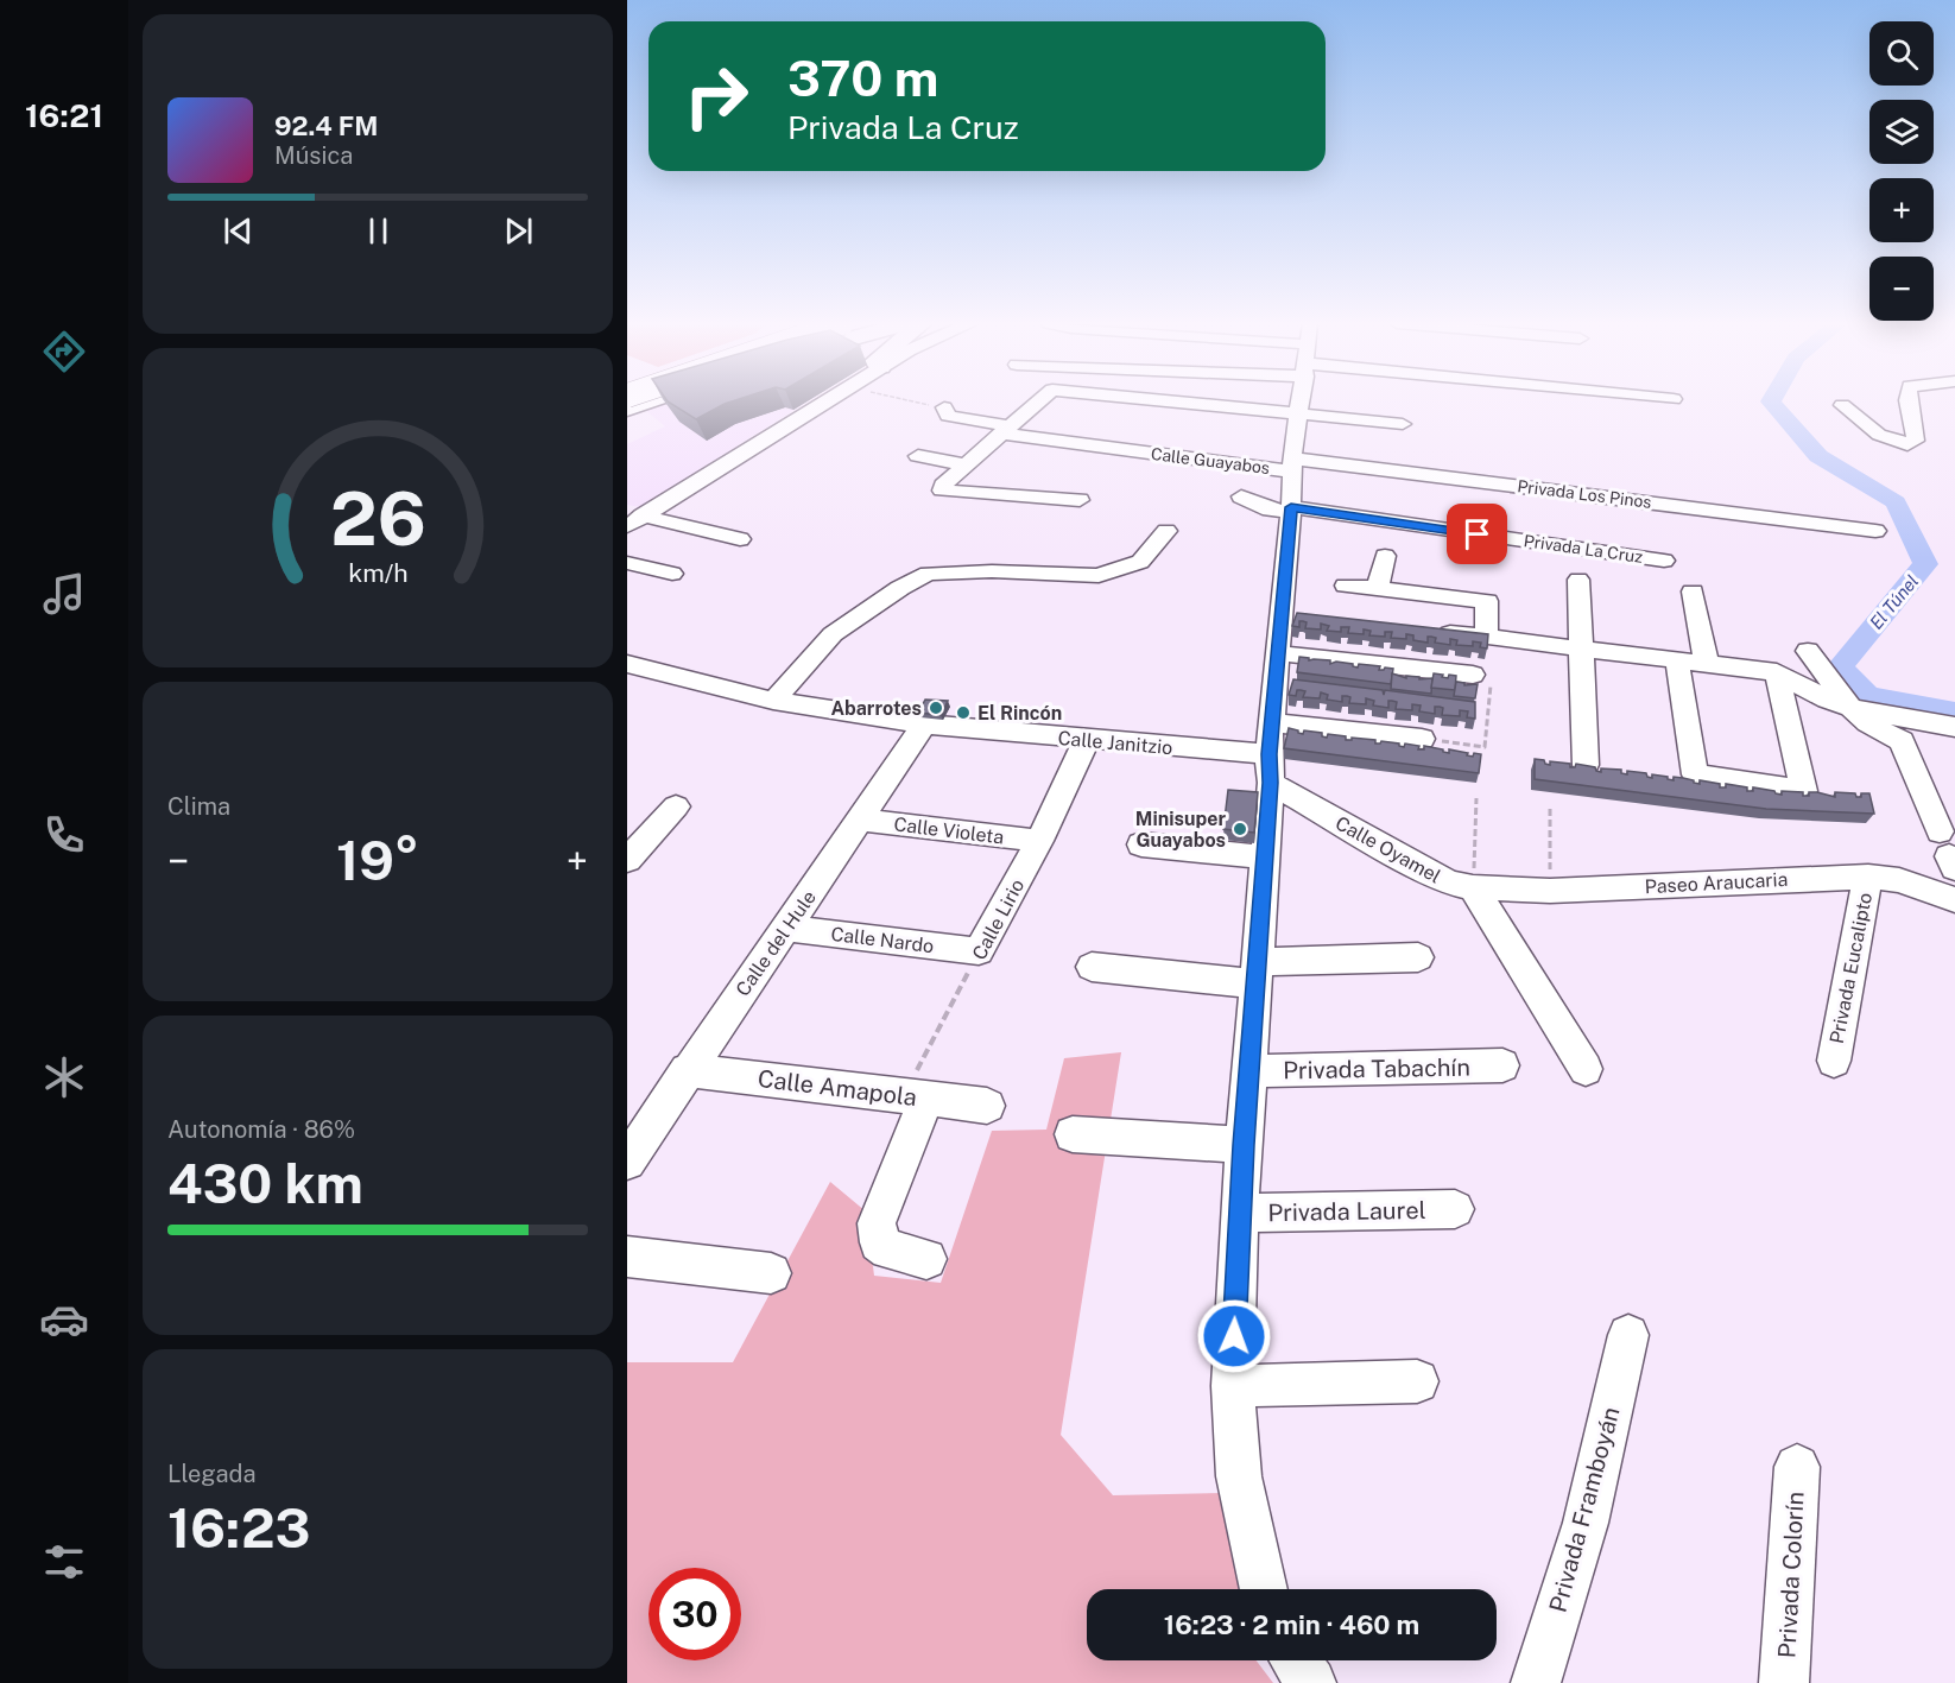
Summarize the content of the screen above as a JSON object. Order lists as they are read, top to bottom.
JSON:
{
  "streets": {
    "street": [
      "Calle Guayabos",
      "Privada Los Pinos",
      "Privada La Cruz",
      "Calle Janitzio",
      "Calle Violeta",
      "Calle Oyamel",
      "Paseo Araucaria",
      "Calle Lirio",
      "Calle Nardo",
      "Calle del Hule",
      "Privada Eucalipto",
      "Privada Tabachín",
      "Calle Amapola",
      "Privada Laurel",
      "Privada Framboyán",
      "Privada Colorín"
    ]
  },
  "crossings": [
    ["Calle Guayabos", "Privada Los Pinos"],
    ["Calle Guayabos", "Privada La Cruz"],
    ["Calle Guayabos", "Calle Janitzio"],
    ["Calle Guayabos", "Calle Oyamel"],
    ["Calle Guayabos", "Privada Tabachín"],
    ["Calle Guayabos", "Privada Laurel"],
    ["Calle Janitzio", "Calle Oyamel"],
    ["Calle Janitzio", "Calle Lirio"],
    ["Calle Janitzio", "Calle del Hule"],
    ["Calle Violeta", "Calle Lirio"],
    ["Calle Violeta", "Calle del Hule"],
    ["Calle Oyamel", "Paseo Araucaria"],
    ["Paseo Araucaria", "Privada Eucalipto"],
    ["Calle Lirio", "Calle Nardo"],
    ["Calle Lirio", "Calle Amapola"],
    ["Calle Nardo", "Calle del Hule"],
    ["Calle del Hule", "Calle Amapola"]
  ],
  "water": ["El Túnel"],
  "places": ["Abarrotes", "El Rincón", "Minisuper Guayabos"],
  "page": {
    "tabs": "16:21",
    "map_buttons": ["+", "−"],
    "turn": ["370 m", "Privada La Cruz"],
    "song": ["92.4 FM", "Música"],
    "tile": [
      "Clima",
      ["Autonomía · 86%", "430 km"],
      ["Llegada", "16:23"]
    ],
    "heat": ["−", "19°", "+"],
    "limit": "30",
    "trip": "16:23 · 2 min · 460 m",
    "gauge": ["26", "km/h"]
  }
}
